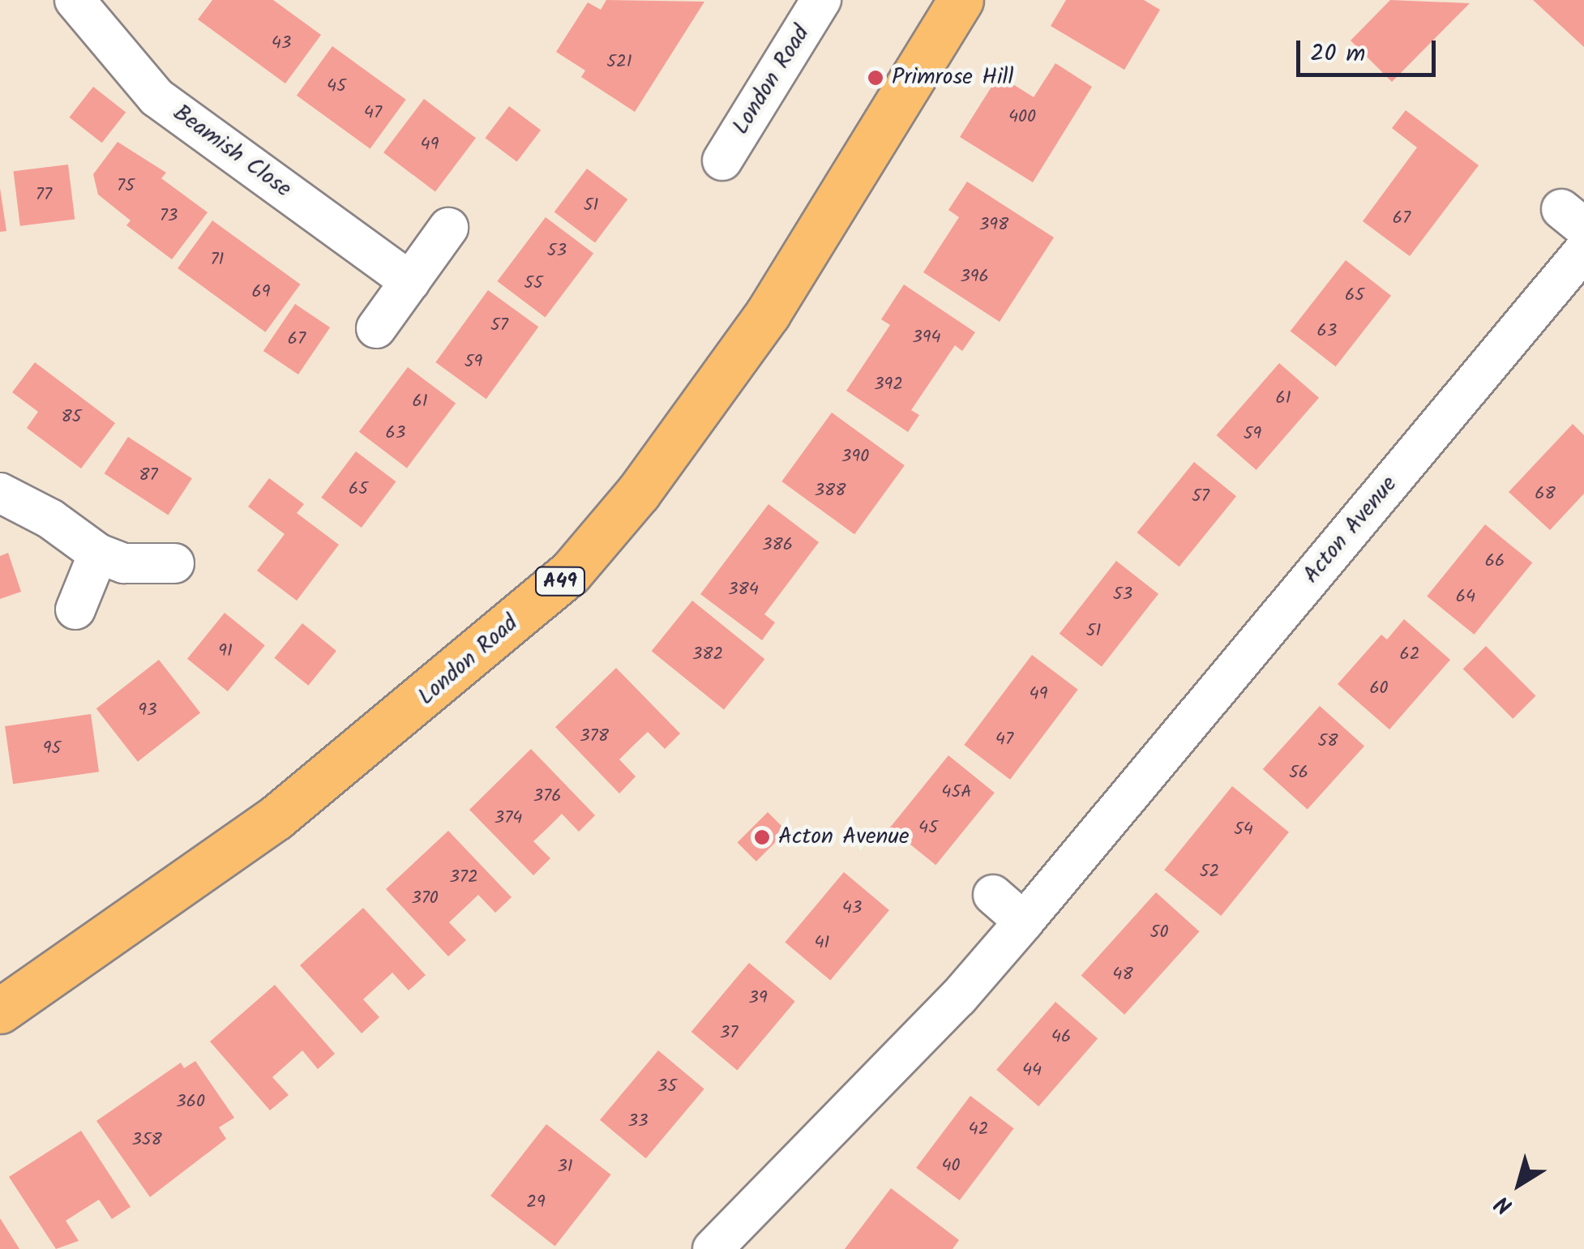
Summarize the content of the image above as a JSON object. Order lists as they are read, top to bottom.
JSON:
{
  "streets": {
    "highway": ["London Road", "A49"],
    "street": ["Beamish Close", "Acton Avenue"]
  },
  "places": ["Primrose Hill", "Acton Avenue"],
  "house_numbers": [
    "43",
    "521",
    "45",
    "47",
    "400",
    "49",
    "75",
    "77",
    "51",
    "73",
    "67",
    "398",
    "53",
    "71",
    "396",
    "55",
    "69",
    "65",
    "57",
    "63",
    "394",
    "67",
    "59",
    "392",
    "61",
    "61",
    "85",
    "63",
    "59",
    "390",
    "87",
    "65",
    "388",
    "68",
    "57",
    "386",
    "66",
    "384",
    "53",
    "64",
    "51",
    "91",
    "382",
    "62",
    "60",
    "49",
    "93",
    "378",
    "47",
    "58",
    "95",
    "56",
    "45A",
    "376",
    "374",
    "45",
    "54",
    "52",
    "372",
    "370",
    "43",
    "50",
    "41",
    "48",
    "39",
    "37",
    "46",
    "44",
    "35",
    "360",
    "33",
    "42",
    "358",
    "40",
    "31",
    "29"
  ],
  "scale_bar": "20 m",
  "north": "bottom left"
}
